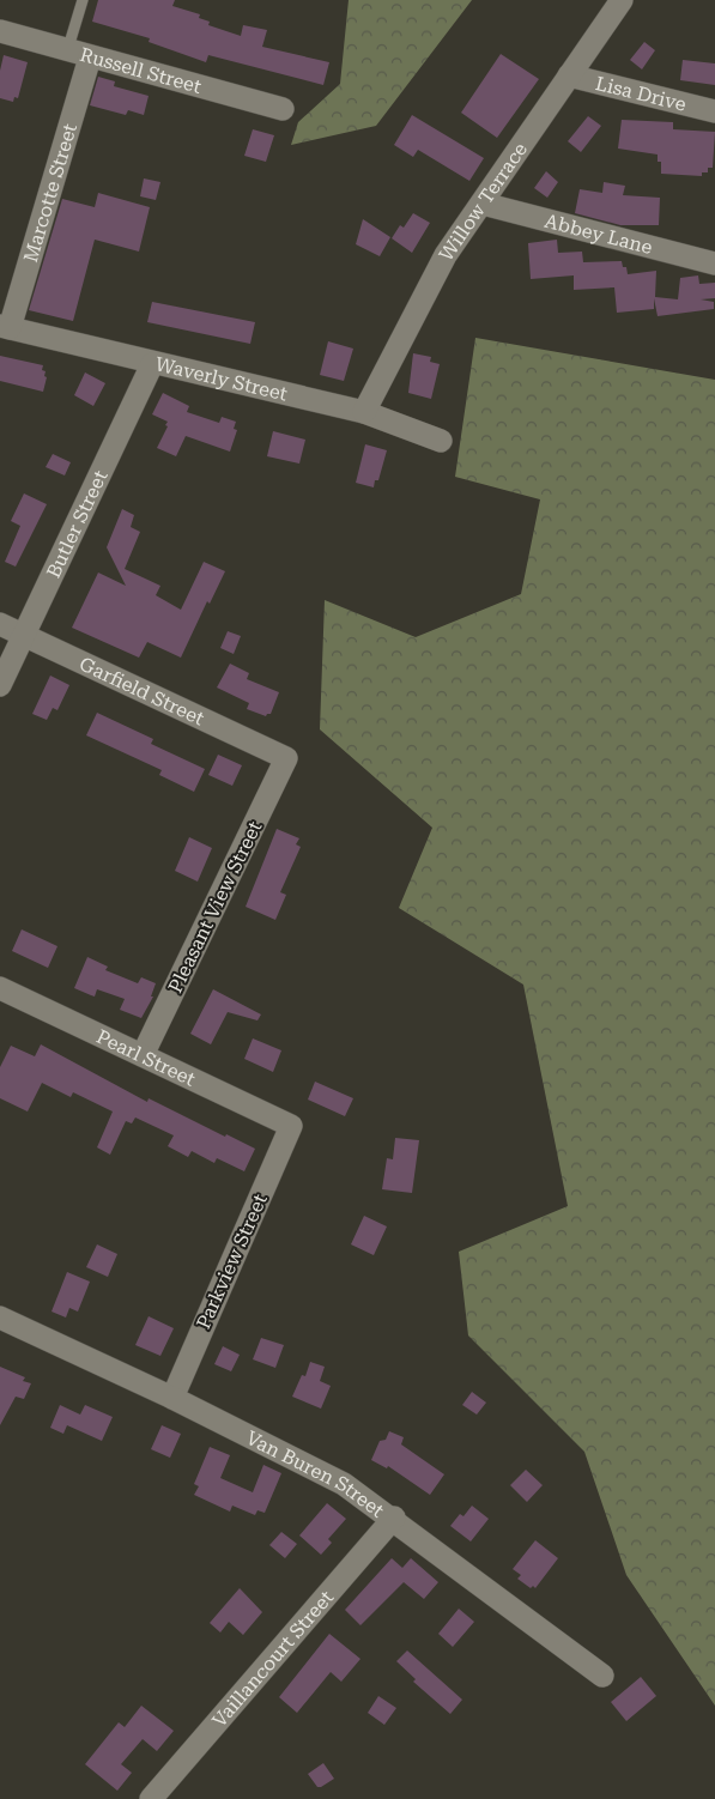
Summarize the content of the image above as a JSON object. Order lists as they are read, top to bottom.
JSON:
{
  "streets": {
    "street": [
      "Russell Street",
      "Lisa Drive",
      "Marcotte Street",
      "Willow Terrace",
      "Abbey Lane",
      "Waverly Street",
      "Butler Street",
      "Garfield Street",
      "Pleasant View Street",
      "Pearl Street",
      "Parkview Street",
      "Van Buren Street",
      "Vaillancourt Street"
    ]
  },
  "crossings": [
    ["Russell Street", "Marcotte Street"],
    ["Lisa Drive", "Willow Terrace"],
    ["Marcotte Street", "Waverly Street"],
    ["Willow Terrace", "Abbey Lane"],
    ["Willow Terrace", "Waverly Street"],
    ["Waverly Street", "Butler Street"],
    ["Butler Street", "Garfield Street"],
    ["Garfield Street", "Pleasant View Street"],
    ["Pleasant View Street", "Pearl Street"],
    ["Pearl Street", "Parkview Street"],
    ["Parkview Street", "Van Buren Street"],
    ["Van Buren Street", "Vaillancourt Street"]
  ]
}
